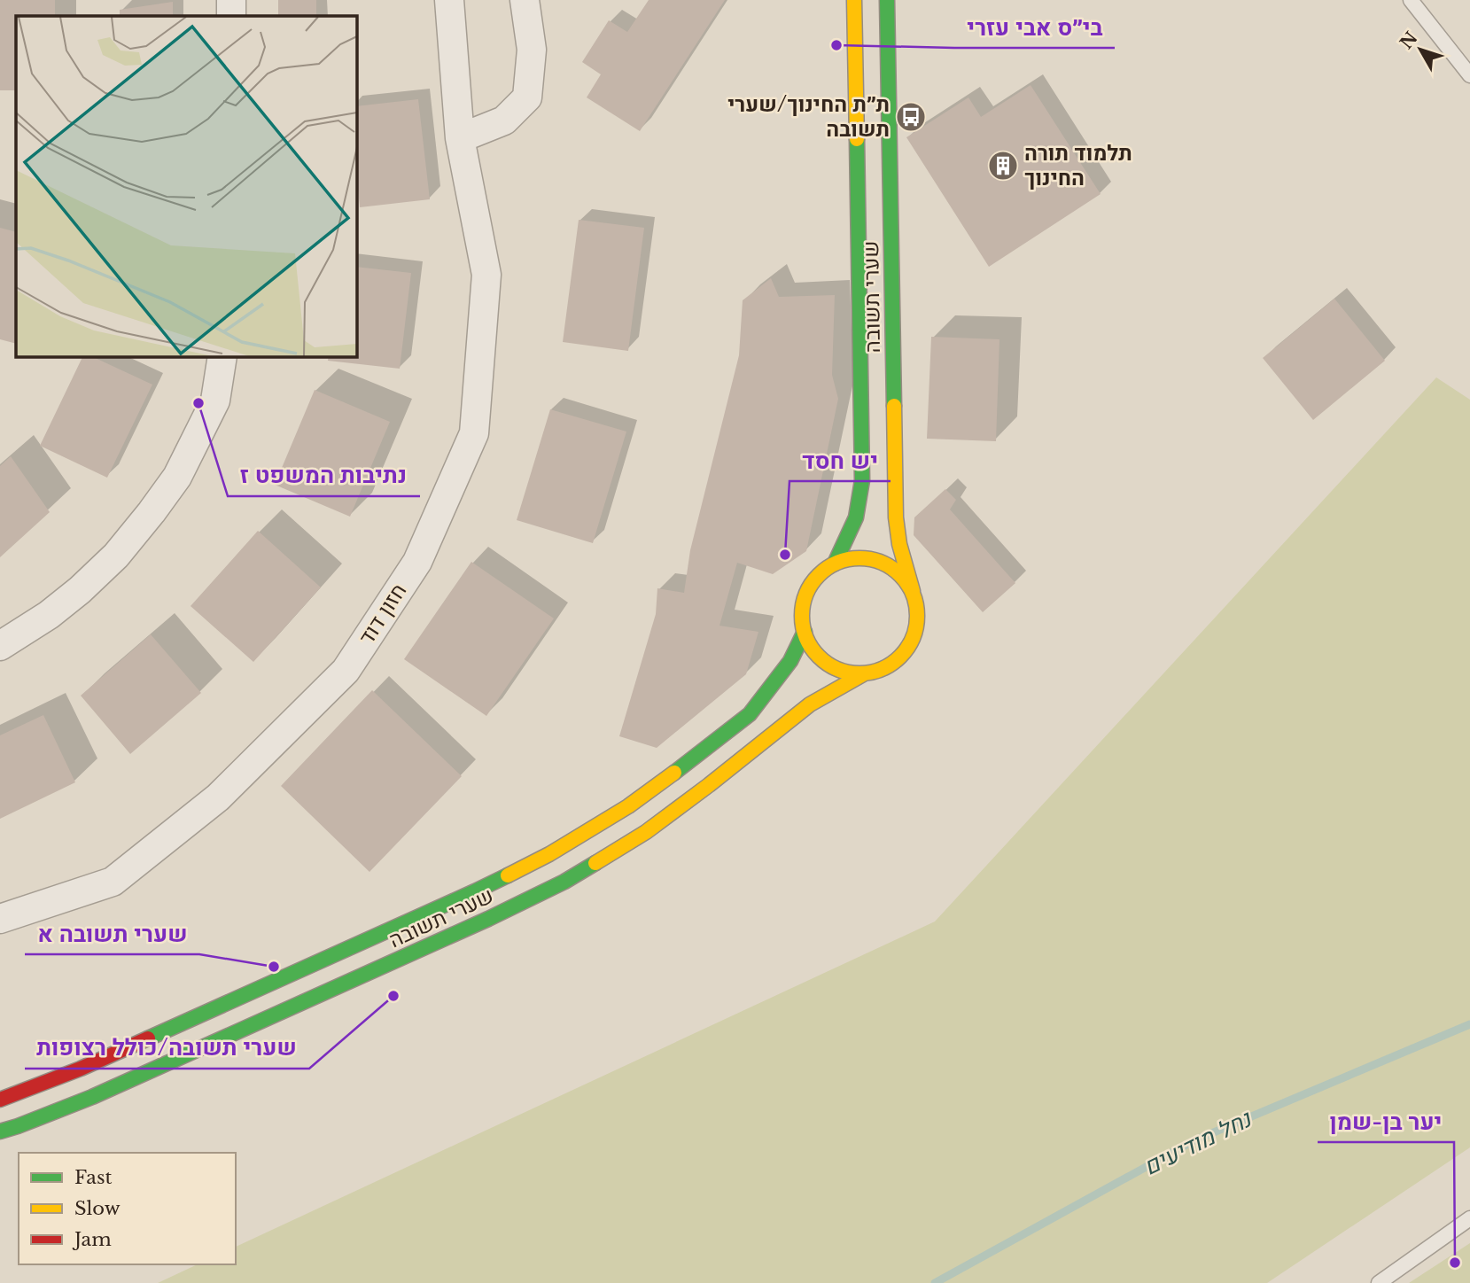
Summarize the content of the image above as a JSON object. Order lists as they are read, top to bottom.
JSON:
{
  "streets": {
    "street": ["שערי תשובה", "חזון דוד"]
  },
  "water": ["נחל מודיעים"],
  "places": {
    "other": [
      "בי״ס אבי עזרי",
      "נתיבות המשפט ז",
      "יש חסד",
      "שערי תשובה א",
      "שערי תשובה/כולל רצופות",
      "יער בן-שמן"
    ],
    "bus stop": ["ת״ת החינוך/שערי תשובה"],
    "building": ["תלמוד תורה החינוך"]
  },
  "legend": ["Fast", "Slow", "Jam"],
  "north": "top left"
}
